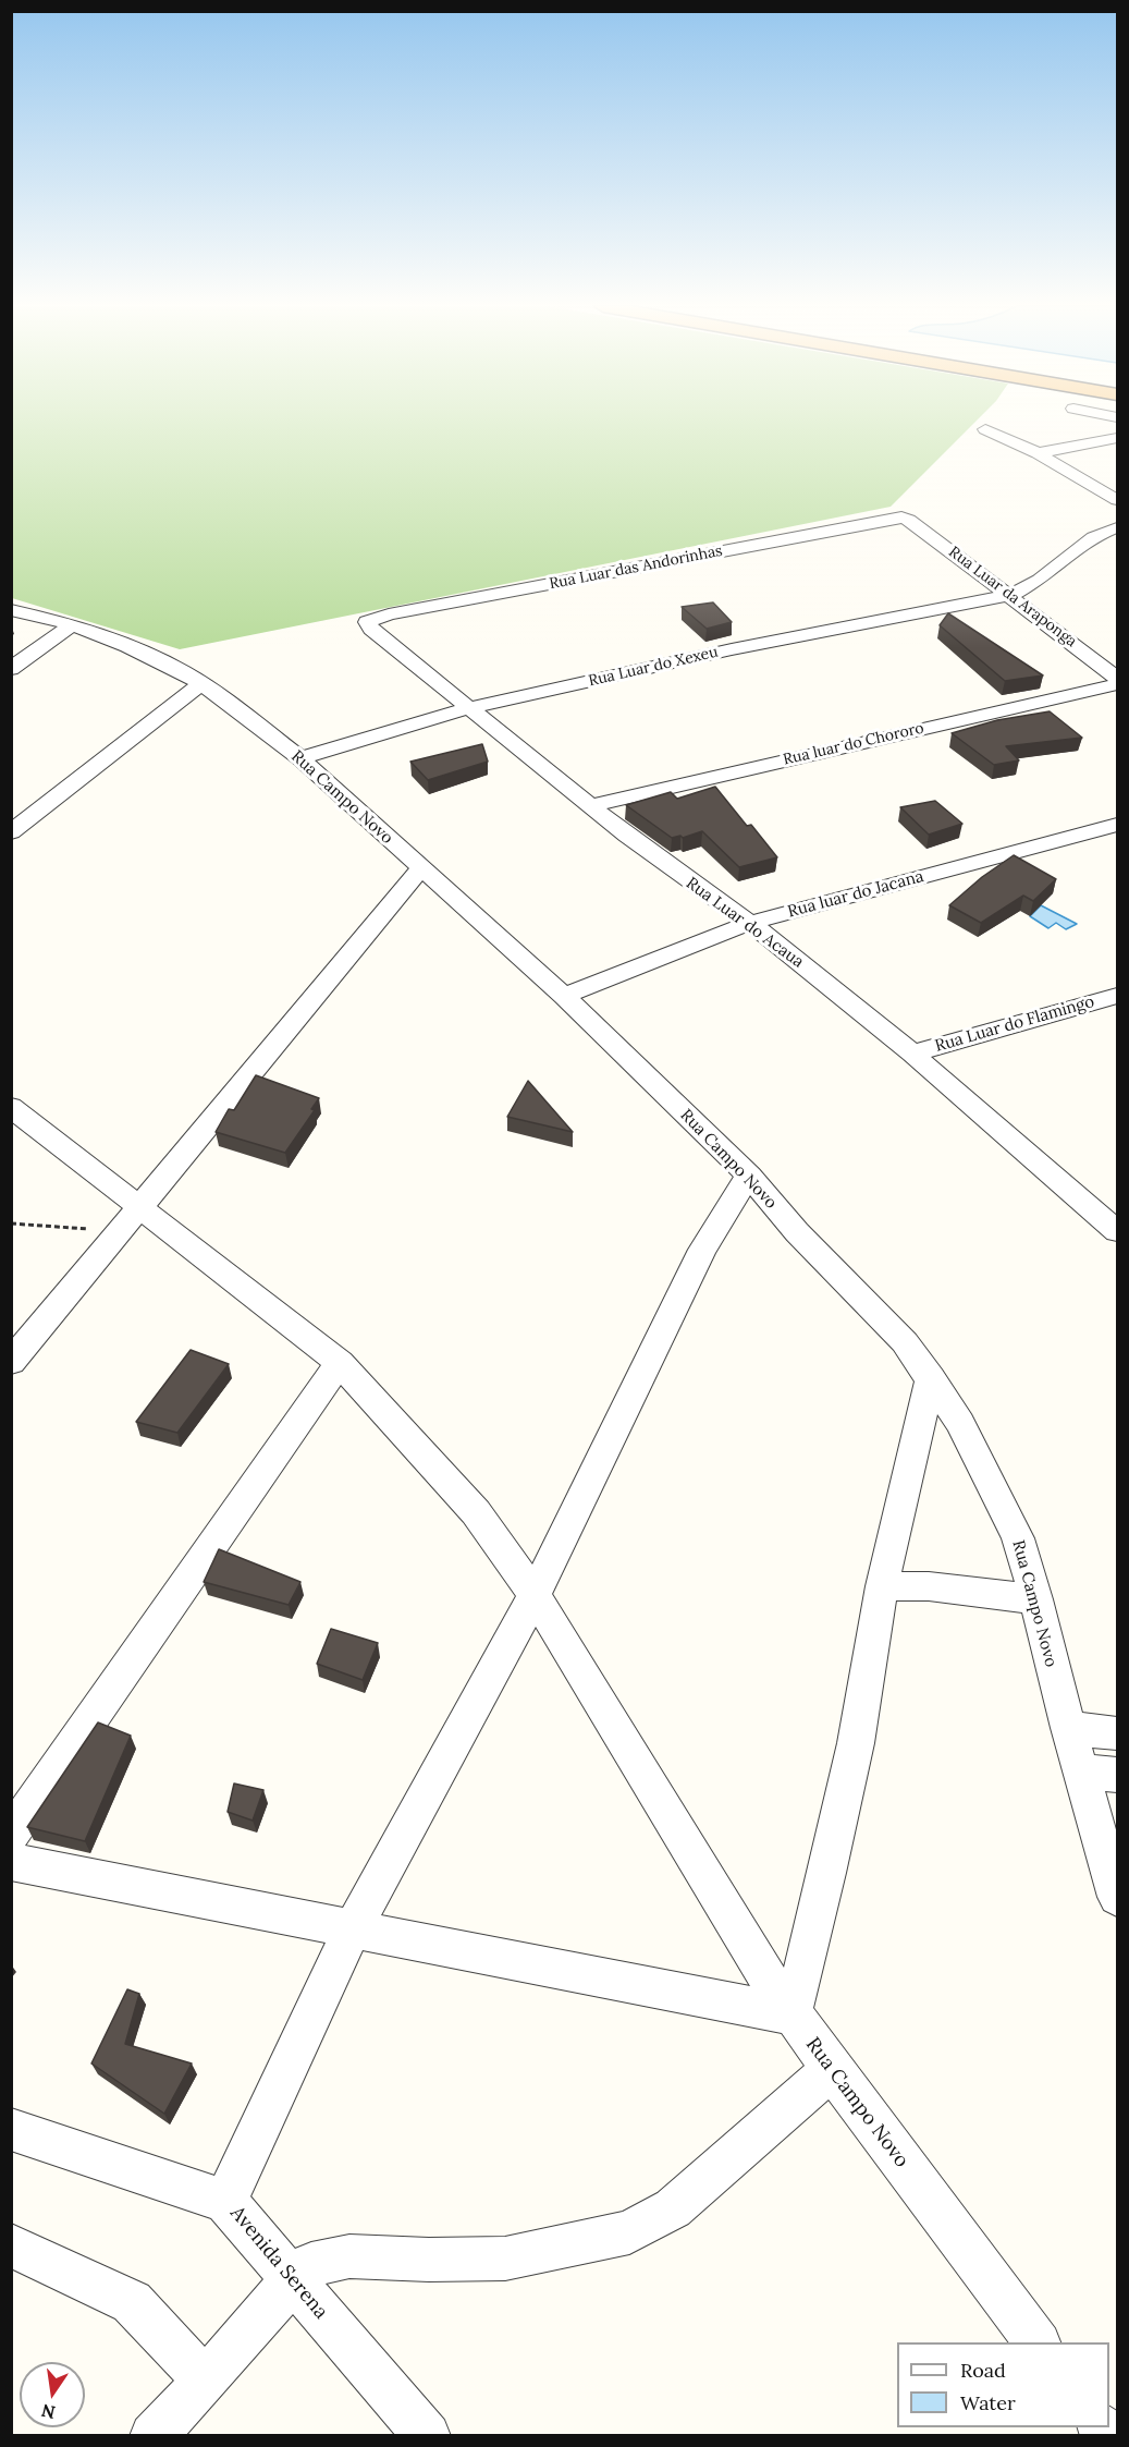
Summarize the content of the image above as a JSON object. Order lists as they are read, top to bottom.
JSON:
{
  "streets": {
    "street": [
      "Rua Luar das Andorinhas",
      "Rua Luar da Araponga",
      "Rua Luar do Xexeu",
      "Rua luar do Chororo",
      "Rua Campo Novo",
      "Rua luar do Jacana",
      "Rua Luar do Acaua",
      "Rua Luar do Flamingo",
      "Avenida Serena"
    ]
  },
  "crossings": [
    ["Rua Luar das Andorinhas", "Rua Luar da Araponga"],
    ["Rua Luar das Andorinhas", "Rua Luar do Acaua"],
    ["Rua Luar da Araponga", "Rua Luar do Xexeu"],
    ["Rua Luar do Xexeu", "Rua Campo Novo"],
    ["Rua Luar do Xexeu", "Rua Luar do Acaua"],
    ["Rua luar do Chororo", "Rua Luar do Acaua"],
    ["Rua Campo Novo", "Rua luar do Jacana"],
    ["Rua luar do Jacana", "Rua Luar do Acaua"],
    ["Rua Luar do Acaua", "Rua Luar do Flamingo"]
  ],
  "legend": ["Road", "Water"],
  "north": "bottom"
}
